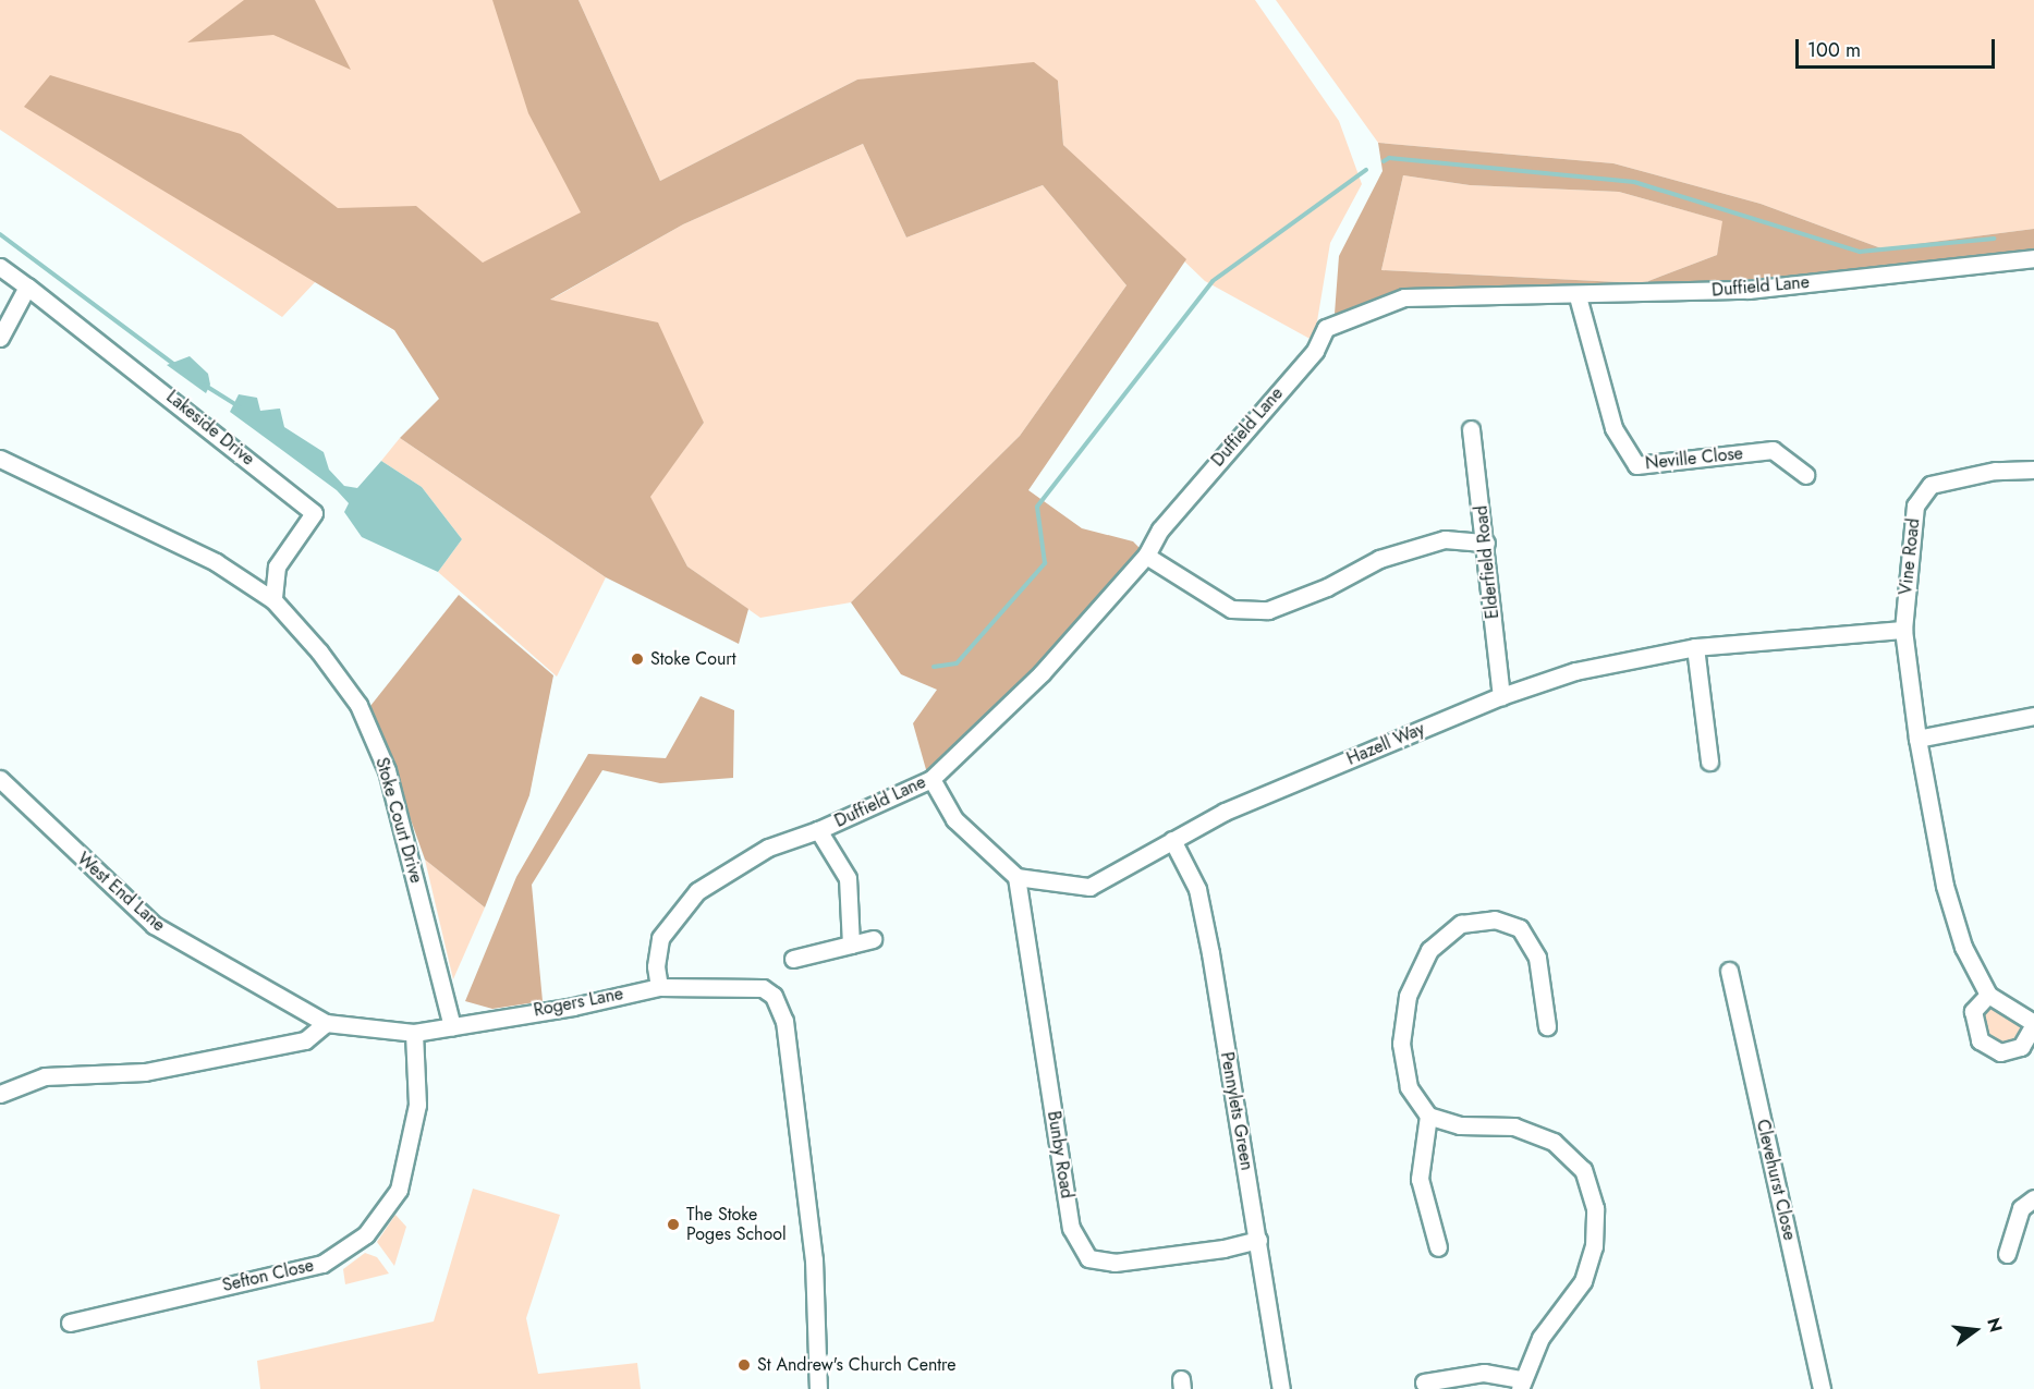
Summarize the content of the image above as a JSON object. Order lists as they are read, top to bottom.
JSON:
{
  "streets": {
    "street": [
      "Duffield Lane",
      "Lakeside Drive",
      "Neville Close",
      "Vine Road",
      "Elderfield Road",
      "Hazell Way",
      "Stoke Court Drive",
      "West End Lane",
      "Rogers Lane",
      "Pennylets Green",
      "Bunby Road",
      "Clevehurst Close",
      "Sefton Close"
    ]
  },
  "crossings": [
    ["Duffield Lane", "Neville Close"],
    ["Duffield Lane", "Rogers Lane"],
    ["Lakeside Drive", "Stoke Court Drive"],
    ["Vine Road", "Hazell Way"],
    ["Elderfield Road", "Hazell Way"],
    ["Hazell Way", "Pennylets Green"],
    ["Hazell Way", "Bunby Road"],
    ["Stoke Court Drive", "Rogers Lane"],
    ["West End Lane", "Rogers Lane"],
    ["Rogers Lane", "Sefton Close"],
    ["Pennylets Green", "Bunby Road"]
  ],
  "places": ["Stoke Court", "The Stoke Poges School", "St Andrew's Church Centre"],
  "scale_bar": "100 m",
  "north": "right"
}
